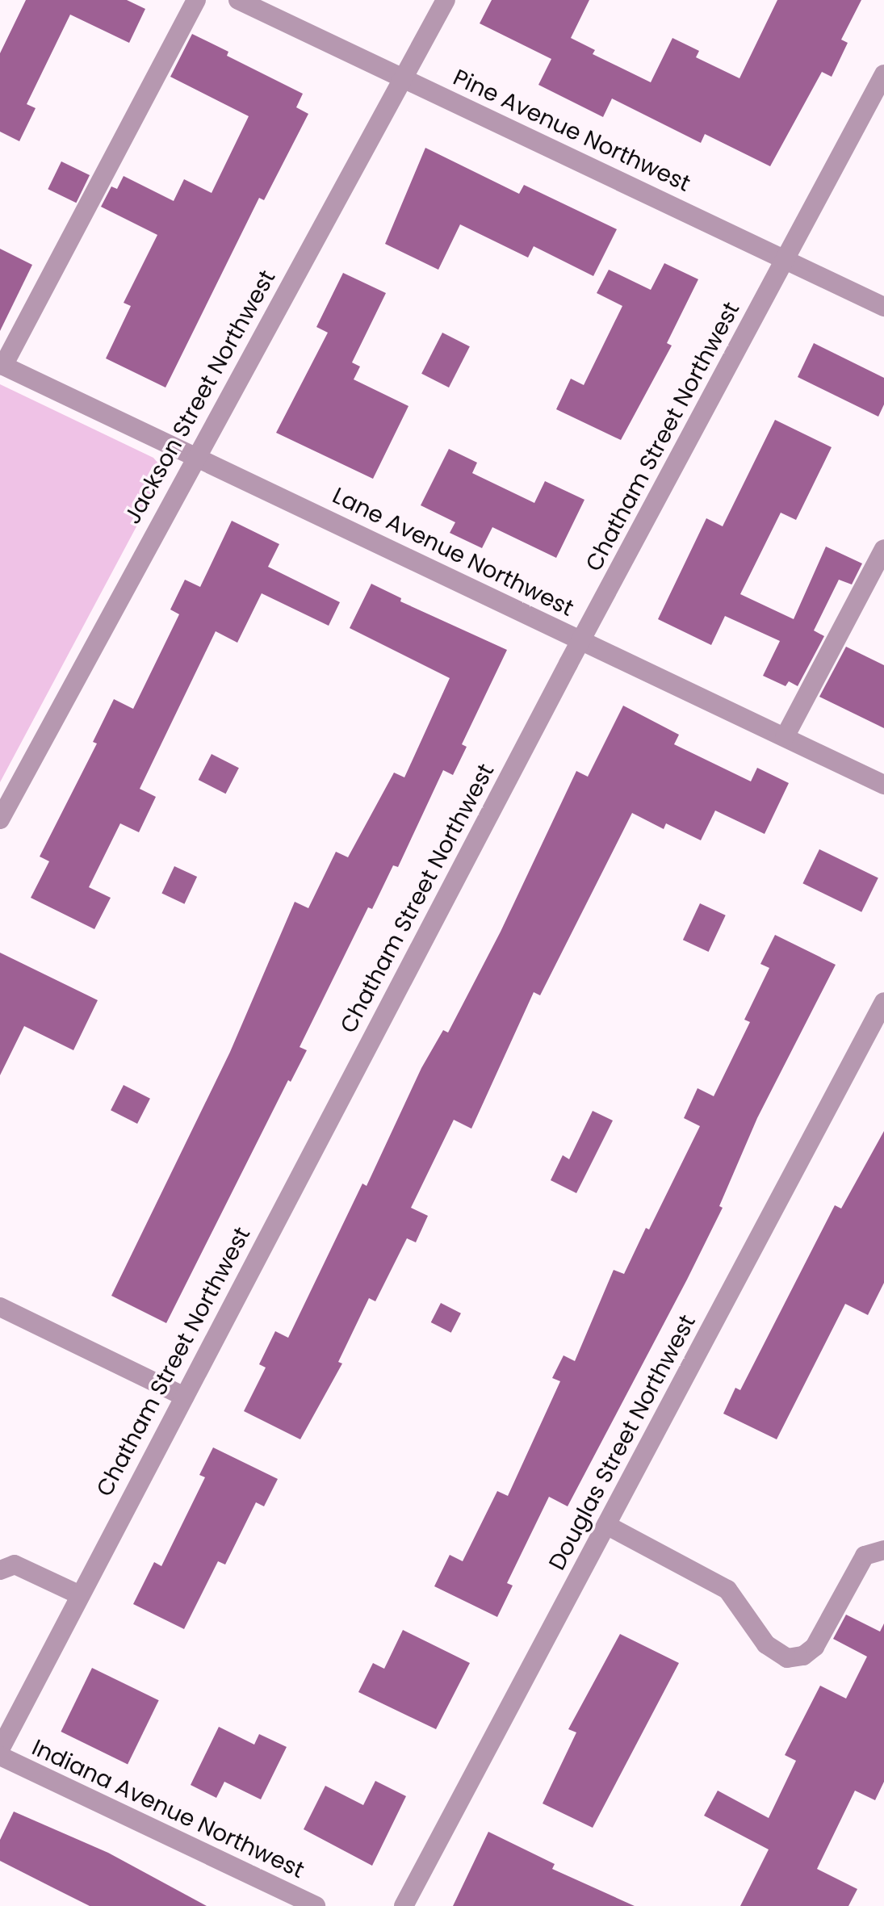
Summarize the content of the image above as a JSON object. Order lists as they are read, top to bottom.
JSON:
{
  "streets": {
    "street": [
      "Pine Avenue Northwest",
      "Jackson Street Northwest",
      "Chatham Street Northwest",
      "Lane Avenue Northwest",
      "Douglas Street Northwest",
      "Indiana Avenue Northwest"
    ]
  },
  "crossings": [
    ["Pine Avenue Northwest", "Jackson Street Northwest"],
    ["Pine Avenue Northwest", "Chatham Street Northwest"],
    ["Jackson Street Northwest", "Lane Avenue Northwest"],
    ["Chatham Street Northwest", "Lane Avenue Northwest"]
  ]
}
